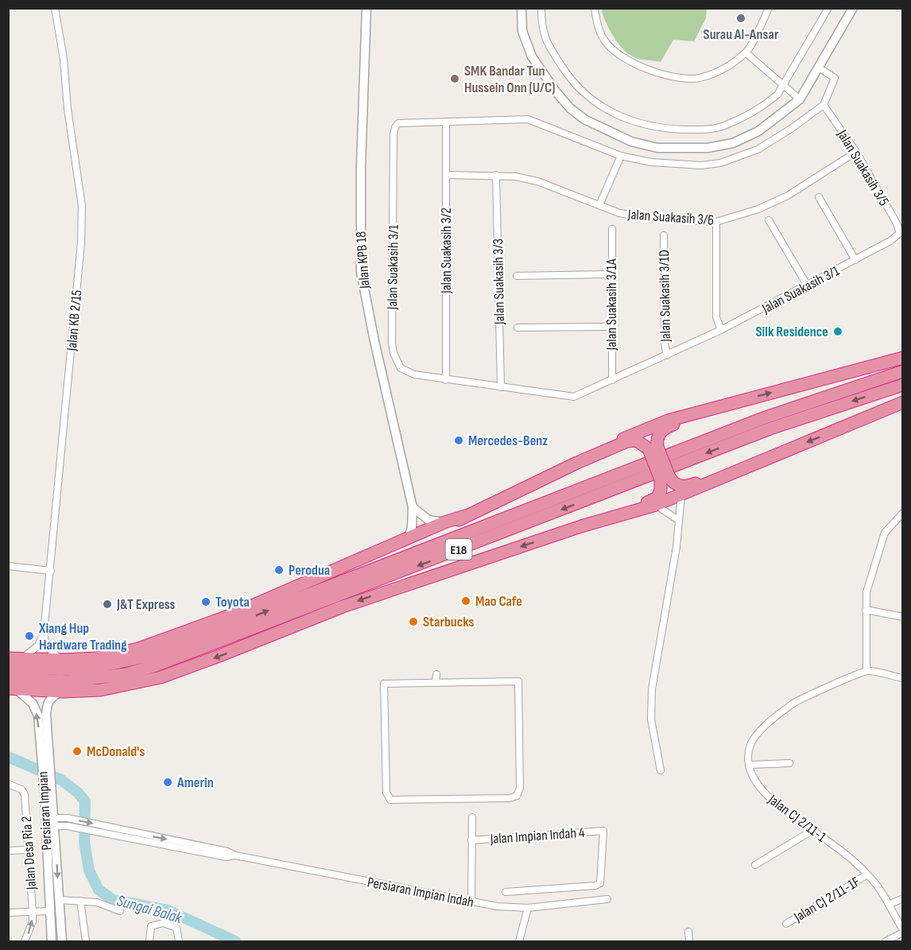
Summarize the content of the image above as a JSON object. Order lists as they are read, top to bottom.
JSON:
{
  "streets": {
    "highway": ["E18"],
    "street": [
      "Jalan Suakasih 3/5",
      "Jalan Suakasih 3/6",
      "Jalan Suakasih 3/2",
      "Jalan KPB 18",
      "Jalan Suakasih 3/1",
      "Jalan Suakasih 3/3",
      "Jalan Suakasih 3/1D",
      "Jalan Suakasih 3/1A",
      "Jalan KB 2/15",
      "Persiaran Impian",
      "Jalan CJ 2/11-1",
      "Jalan Impian Indah 4",
      "Jalan Desa Ria 2",
      "Persiaran Impian Indah",
      "Jalan CJ 2/11-1F"
    ]
  },
  "crossings": [
    ["Jalan Suakasih 3/5", "Jalan Suakasih 3/6"],
    ["Jalan Suakasih 3/5", "Jalan Suakasih 3/1"],
    ["Jalan Suakasih 3/6", "Jalan Suakasih 3/2"],
    ["Jalan Suakasih 3/6", "Jalan Suakasih 3/3"],
    ["Jalan Suakasih 3/2", "Jalan Suakasih 3/1"],
    ["Jalan Suakasih 3/1", "Jalan Suakasih 3/3"],
    ["Jalan Suakasih 3/1", "Jalan Suakasih 3/1D"],
    ["Jalan Suakasih 3/1", "Jalan Suakasih 3/1A"],
    ["Persiaran Impian", "Persiaran Impian Indah"],
    ["Jalan CJ 2/11-1", "Jalan CJ 2/11-1F"]
  ],
  "water": ["Sungai Balak"],
  "places": [
    "Surau Al-Ansar",
    "SMK Bandar Tun Hussein Onn (U/C)",
    "Silk Residence",
    "Mercedes-Benz",
    "Perodua",
    "Mao Cafe",
    "Toyota",
    "J&T Express",
    "Starbucks",
    "Xiang Hup Hardware Trading",
    "McDonald's",
    "Amerin"
  ]
}
